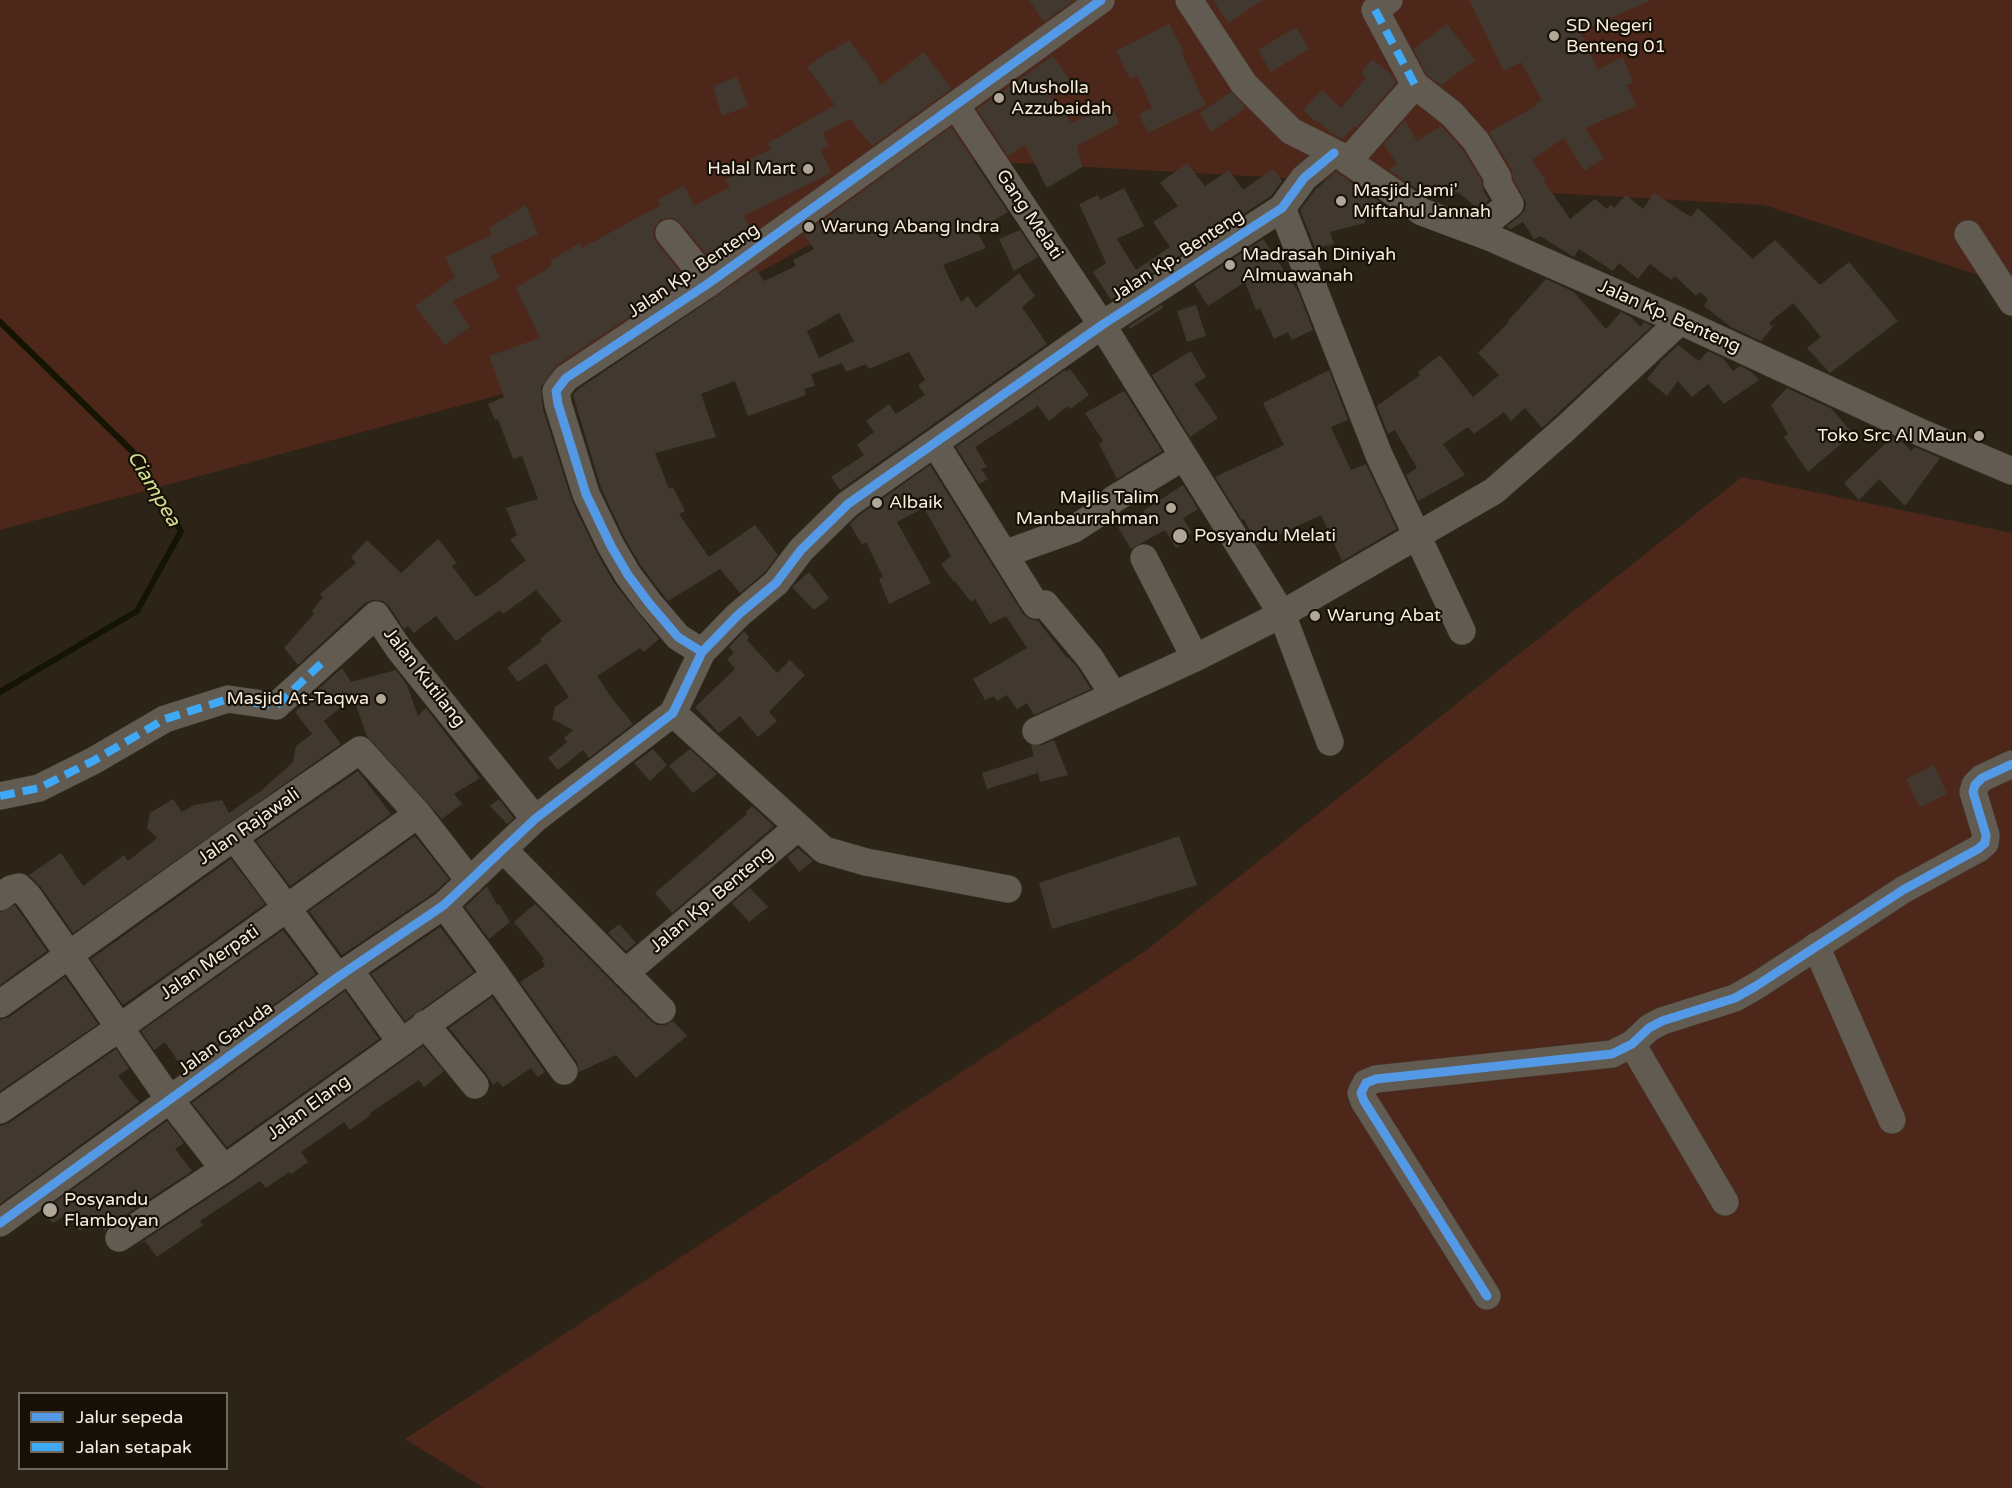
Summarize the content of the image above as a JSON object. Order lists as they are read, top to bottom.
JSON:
{
  "streets": {
    "street": [
      "Gang Melati",
      "Jalan Kp. Benteng",
      "Jalan Kutilang",
      "Jalan Rajawali",
      "Jalan Merpati",
      "Jalan Garuda",
      "Jalan Elang"
    ]
  },
  "crossings": [
    ["Gang Melati", "Jalan Kp. Benteng"],
    ["Jalan Kp. Benteng", "Jalan Kutilang"],
    ["Jalan Kp. Benteng", "Jalan Garuda"],
    ["Jalan Rajawali", "Jalan Merpati"],
    ["Jalan Rajawali", "Jalan Garuda"]
  ],
  "water": ["Ciampea"],
  "places": [
    "SD Negeri Benteng 01",
    "Musholla Azzubaidah",
    "Halal Mart",
    "Masjid Jami' Miftahul Jannah",
    "Warung Abang Indra",
    "Madrasah Diniyah Almuawanah",
    "Toko Src Al Maun",
    "Albaik",
    "Majlis Talim Manbaurrahman",
    "Posyandu Melati",
    "Warung Abat",
    "Masjid At-Taqwa",
    "Posyandu Flamboyan"
  ],
  "legend": ["Jalur sepeda", "Jalan setapak"]
}
